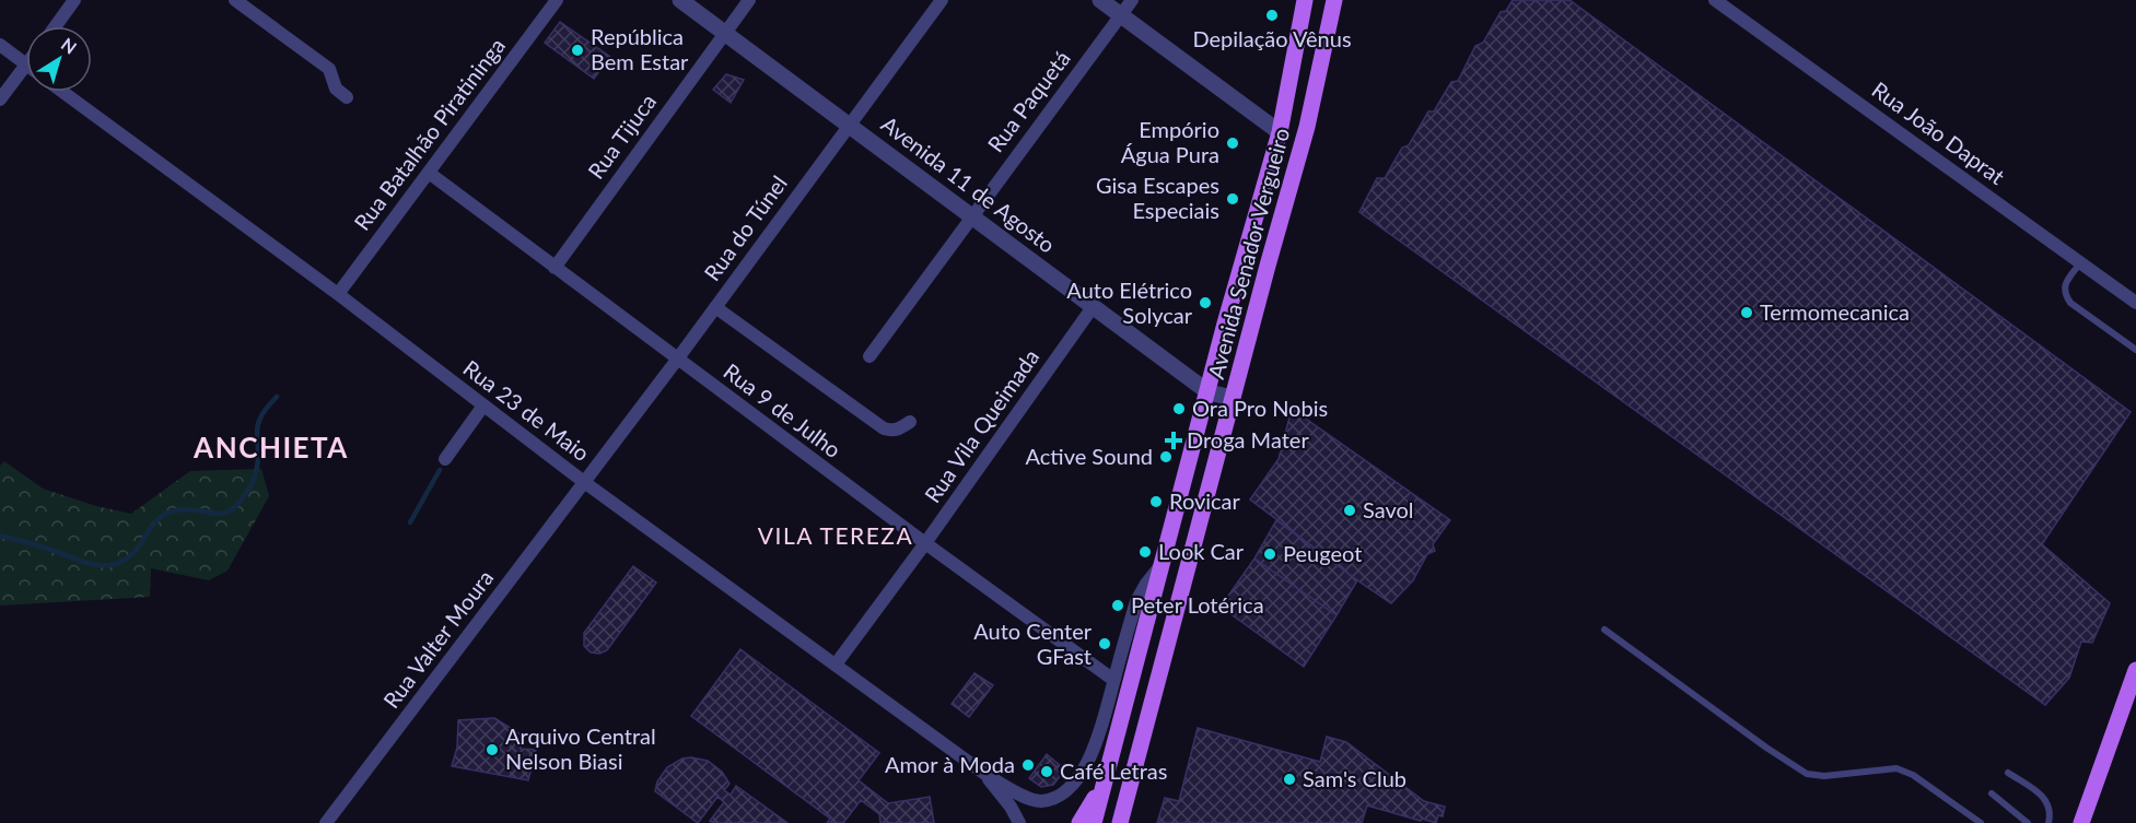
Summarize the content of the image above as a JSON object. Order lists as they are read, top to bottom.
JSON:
{
  "streets": {
    "main road": ["Avenida Senador Vergueiro"],
    "street": [
      "Rua Paquetá",
      "Rua João Daprat",
      "Rua Batalhão Piratininga",
      "Rua Tijuca",
      "Avenida 11 de Agosto",
      "Rua do Túnel",
      "Rua 23 de Maio",
      "Rua 9 de Julho",
      "Rua Vila Queimada",
      "Rua Valter Moura"
    ]
  },
  "crossings": [
    ["Rua Paquetá", "Avenida 11 de Agosto"],
    ["Rua Batalhão Piratininga", "Rua 23 de Maio"],
    ["Rua Batalhão Piratininga", "Rua 9 de Julho"],
    ["Rua Tijuca", "Avenida 11 de Agosto"],
    ["Rua Tijuca", "Rua 9 de Julho"],
    ["Avenida 11 de Agosto", "Rua do Túnel"],
    ["Avenida 11 de Agosto", "Avenida Senador Vergueiro"],
    ["Avenida 11 de Agosto", "Rua Vila Queimada"],
    ["Rua do Túnel", "Rua 23 de Maio"],
    ["Rua do Túnel", "Rua 9 de Julho"],
    ["Rua do Túnel", "Rua Valter Moura"],
    ["Rua 23 de Maio", "Rua 9 de Julho"],
    ["Rua 23 de Maio", "Rua Vila Queimada"],
    ["Rua 23 de Maio", "Rua Valter Moura"],
    ["Rua 9 de Julho", "Rua Vila Queimada"]
  ],
  "districts": ["ANCHIETA", "VILA TEREZA"],
  "places": {
    "other": [
      "Depilação Vênus",
      "República Bem Estar",
      "Empório Água Pura",
      "Gisa Escapes Especiais",
      "Auto Elétrico Solycar",
      "Termomecanica",
      "Ora Pro Nobis",
      "Active Sound",
      "Rovicar",
      "Savol",
      "Look Car",
      "Peugeot",
      "Peter Lotérica",
      "Auto Center GFast",
      "Arquivo Central Nelson Biasi",
      "Amor à Moda",
      "Café Letras",
      "Sam's Club"
    ],
    "health": ["Droga Mater"]
  },
  "north": "top right"
}
